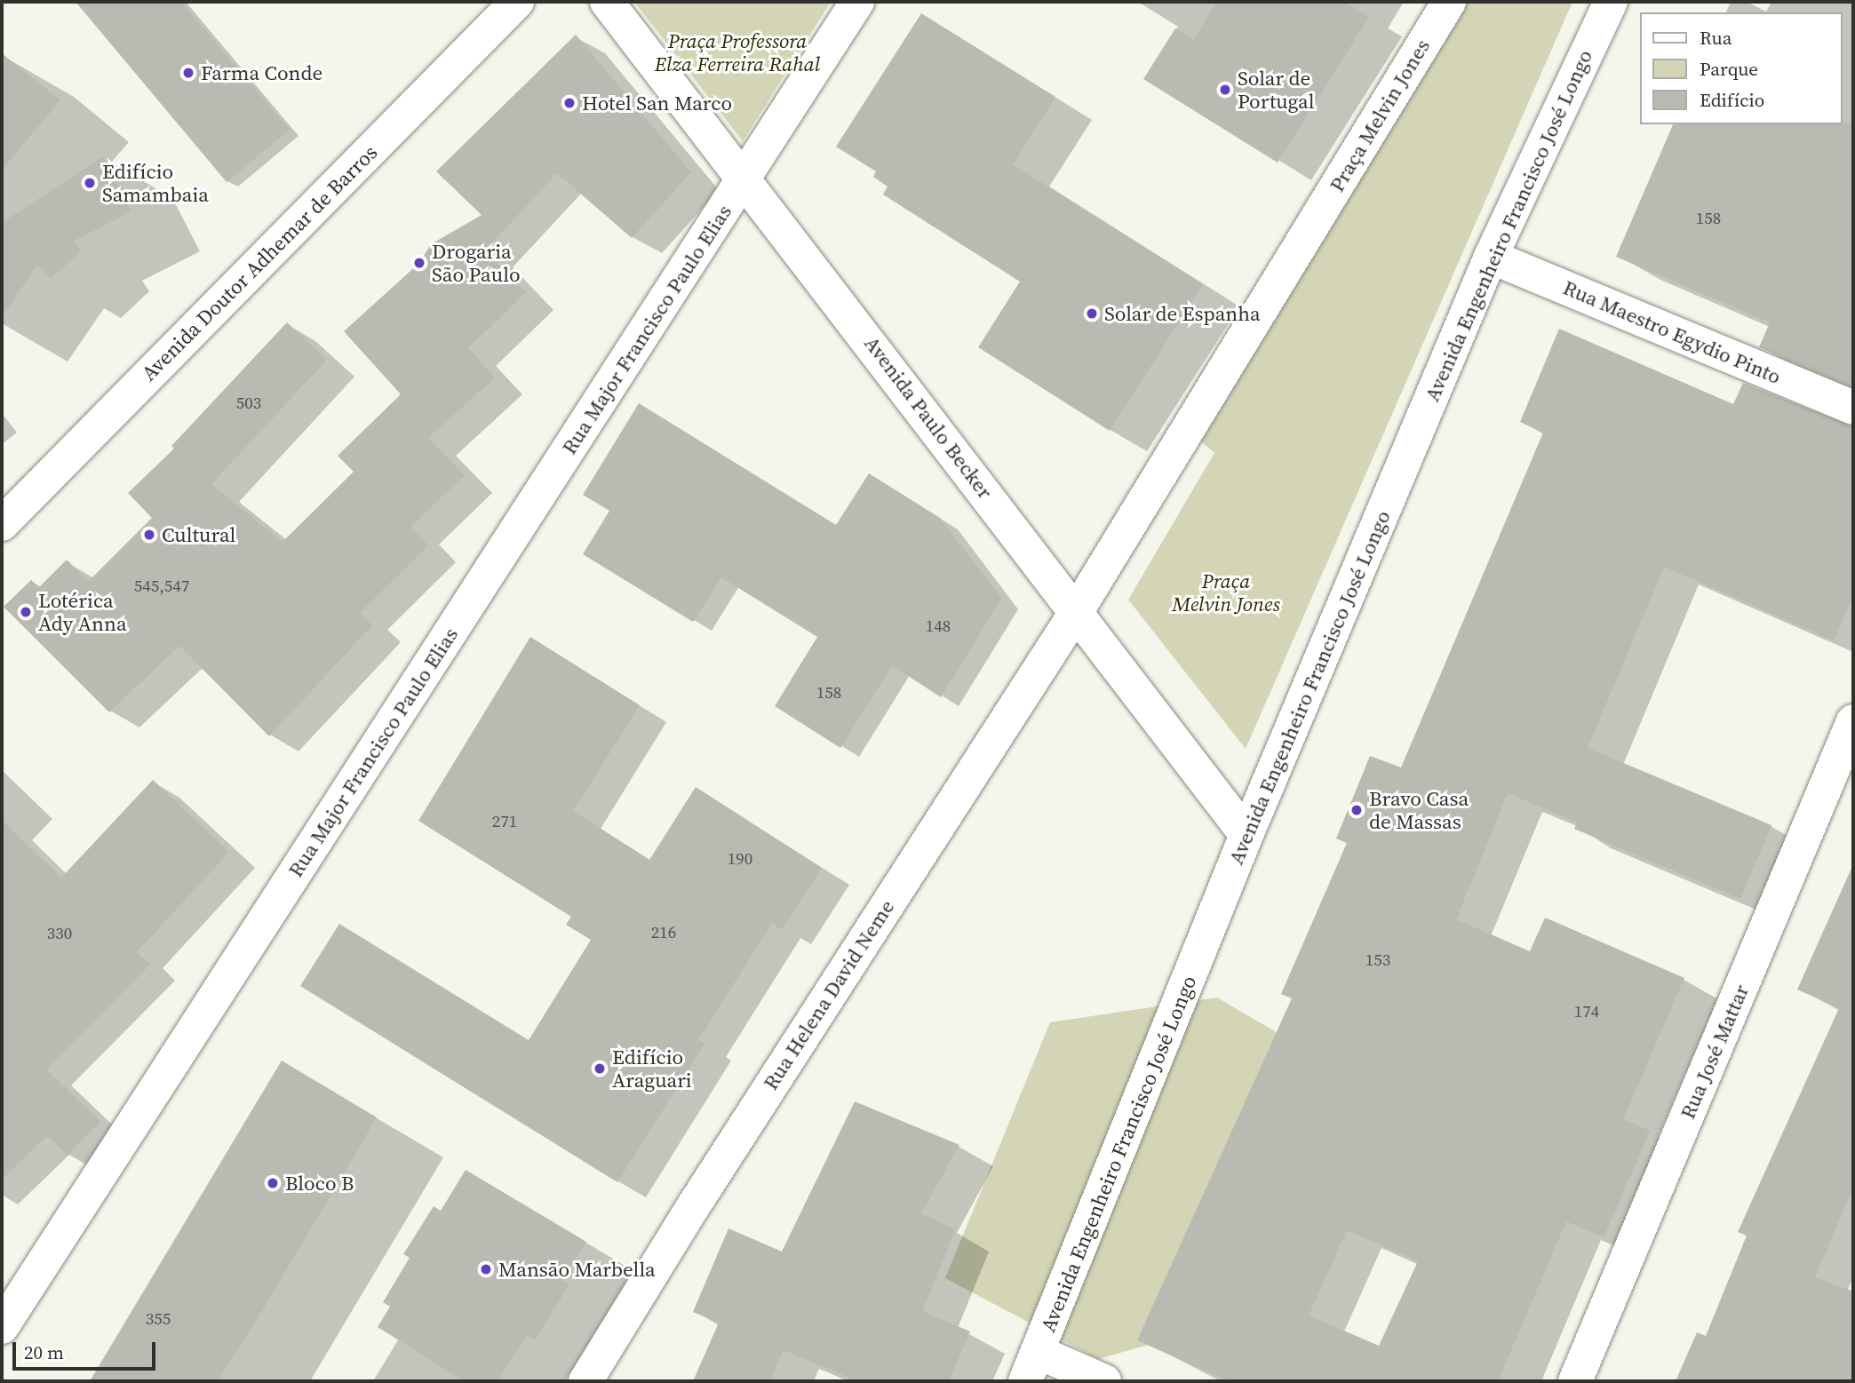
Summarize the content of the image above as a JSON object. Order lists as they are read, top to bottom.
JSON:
{
  "streets": {
    "street": [
      "Praça Melvin Jones",
      "Avenida Engenheiro Francisco José Longo",
      "Avenida Doutor Adhemar de Barros",
      "Rua Major Francisco Paulo Elias",
      "Rua Maestro Egydio Pinto",
      "Avenida Paulo Becker",
      "Rua Helena David Neme",
      "Rua José Mattar"
    ]
  },
  "crossings": [
    ["Praça Melvin Jones", "Avenida Paulo Becker"],
    ["Praça Melvin Jones", "Rua Helena David Neme"],
    ["Avenida Engenheiro Francisco José Longo", "Rua Maestro Egydio Pinto"],
    ["Avenida Engenheiro Francisco José Longo", "Avenida Paulo Becker"],
    ["Rua Major Francisco Paulo Elias", "Avenida Paulo Becker"],
    ["Avenida Paulo Becker", "Rua Helena David Neme"]
  ],
  "parks": ["Praça Professora Elza Ferreira Rahal", "Praça Melvin Jones"],
  "places": [
    "Farma Conde",
    "Solar de Portugal",
    "Hotel San Marco",
    "Edifício Samambaia",
    "Drogaria São Paulo",
    "Solar de Espanha",
    "Cultural",
    "Lotérica Ady Anna",
    "Bravo Casa de Massas",
    "Edifício Araguari",
    "Bloco B",
    "Mansāo Marbella"
  ],
  "house_numbers": [
    "158",
    "503",
    "545,547",
    "148",
    "158",
    "271",
    "190",
    "216",
    "330",
    "153",
    "174",
    "355"
  ],
  "legend": ["Rua", "Parque", "Edifício"],
  "scale_bar": "20 m"
}
